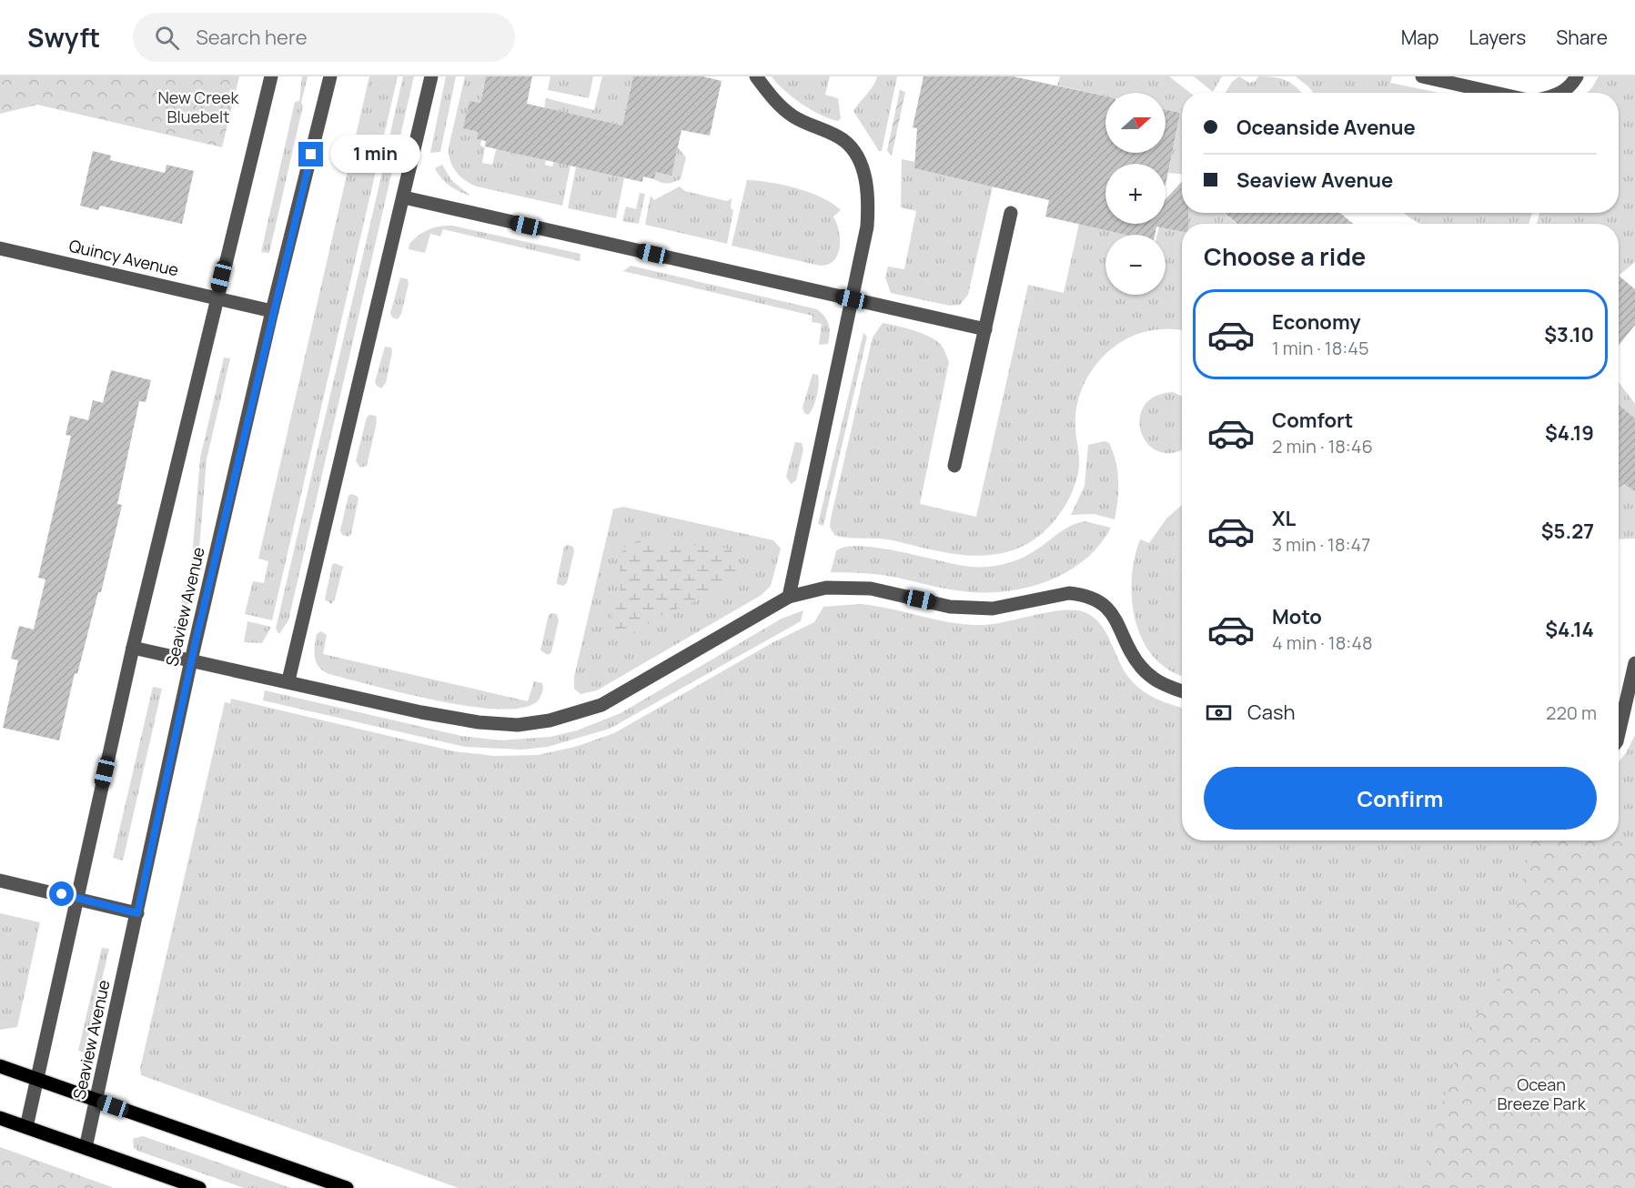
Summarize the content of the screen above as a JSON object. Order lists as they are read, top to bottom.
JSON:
{
  "streets": {
    "street": ["Quincy Avenue", "Seaview Avenue"]
  },
  "crossings": [
    ["Quincy Avenue", "Seaview Avenue"]
  ],
  "parks": ["New Creek Bluebelt", "Ocean Breeze Park"],
  "north": "right",
  "page": {
    "header": "Swyft",
    "search": "Search here",
    "nav": ["Map", "Layers", "Share"],
    "map_buttons": ["+", "−"],
    "banner": ["Oceanside Avenue", "Seaview Avenue"],
    "bubble": "1 min",
    "heading": "Choose a ride",
    "list": [
      {
        "name": "Economy",
        "note": "1 min · 18:45",
        "value": "$3.10"
      },
      {
        "name": "Comfort",
        "note": "2 min · 18:46",
        "value": "$4.19"
      },
      {
        "name": "XL",
        "note": "3 min · 18:47",
        "value": "$5.27"
      },
      {
        "name": "Moto",
        "note": "4 min · 18:48",
        "value": "$4.14"
      }
    ],
    "pay": ["Cash", "220 m"],
    "buttons": "Confirm"
  }
}
